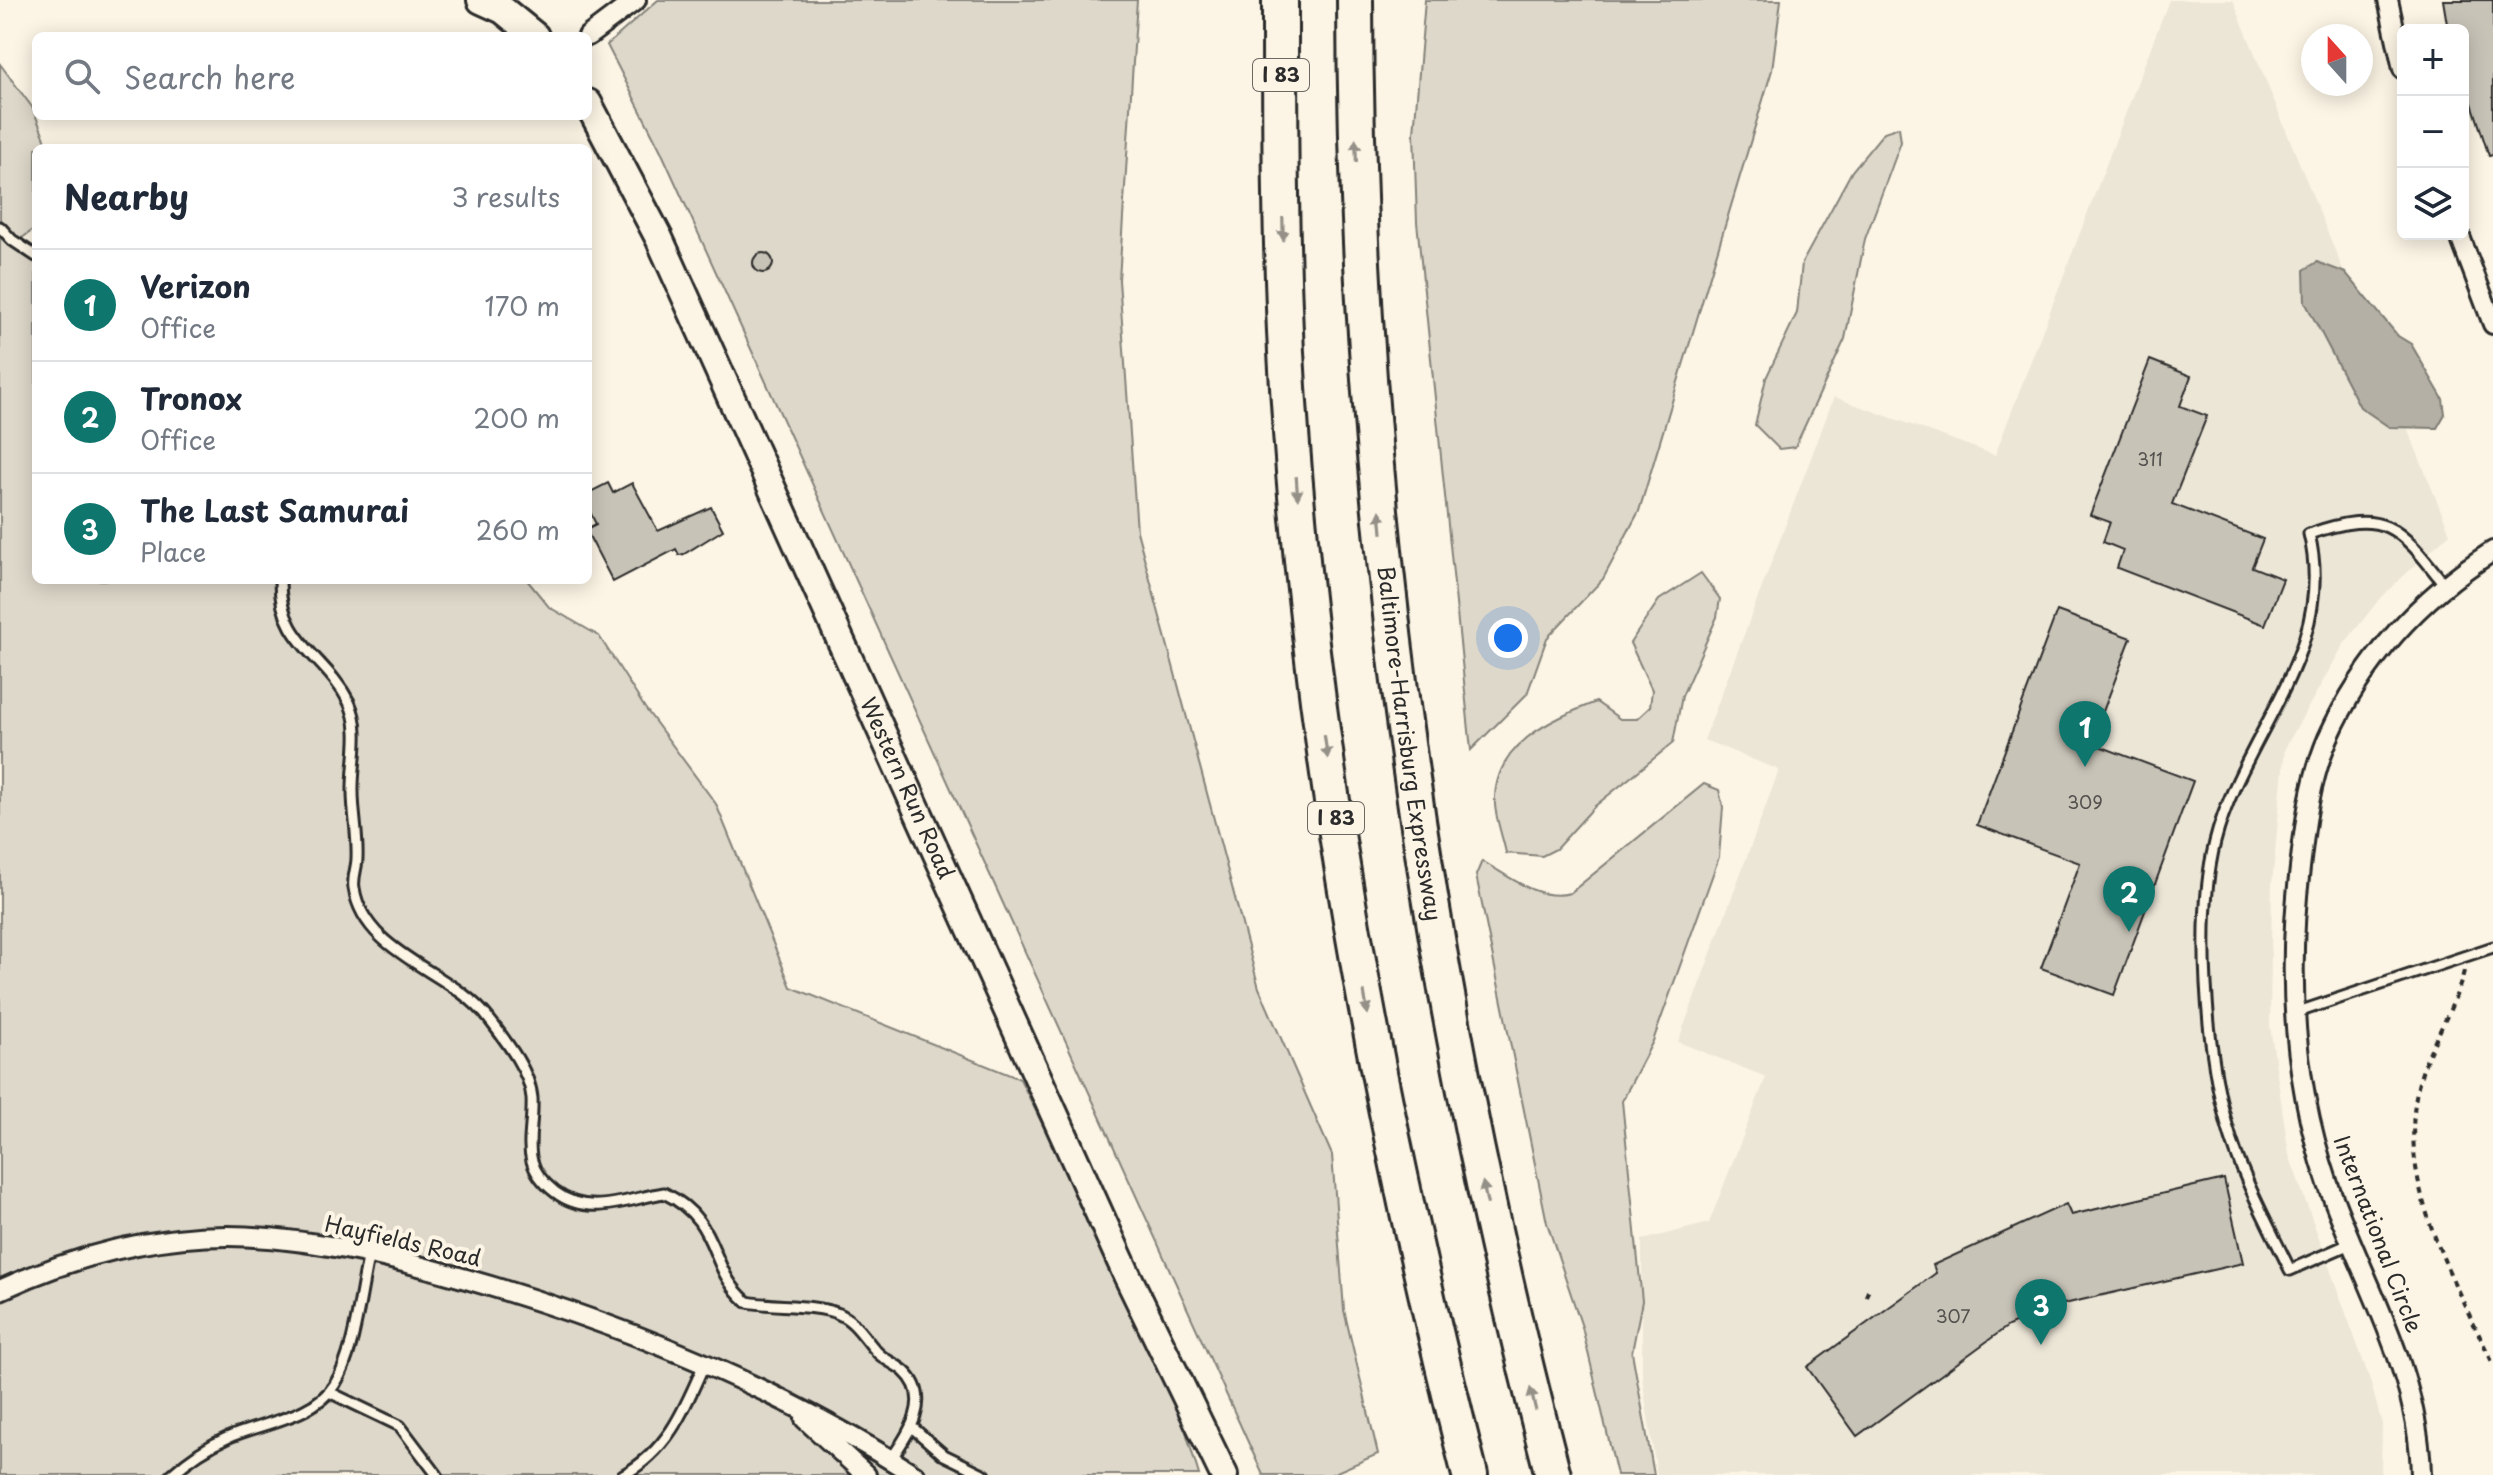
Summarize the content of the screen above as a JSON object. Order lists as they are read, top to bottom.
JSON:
{
  "streets": {
    "highway": ["I 83", "Baltimore-Harrisburg Expressway"],
    "street": ["Western Run Road", "International Circle", "Hayfields Road"]
  },
  "house_numbers": ["311", "309", "307"],
  "north": "top",
  "page": {
    "map_buttons": ["+", "−"],
    "search": "Search here",
    "heading": ["Nearby", "3 results"],
    "list": [
      {
        "mark": "1",
        "name": "Verizon",
        "note": "Office",
        "value": "170 m"
      },
      {
        "mark": "2",
        "name": "Tronox",
        "note": "Office",
        "value": "200 m"
      },
      {
        "mark": "3",
        "name": "The Last Samurai",
        "note": "Place",
        "value": "260 m"
      }
    ],
    "pins": ["1", "2", "3"]
  }
}
